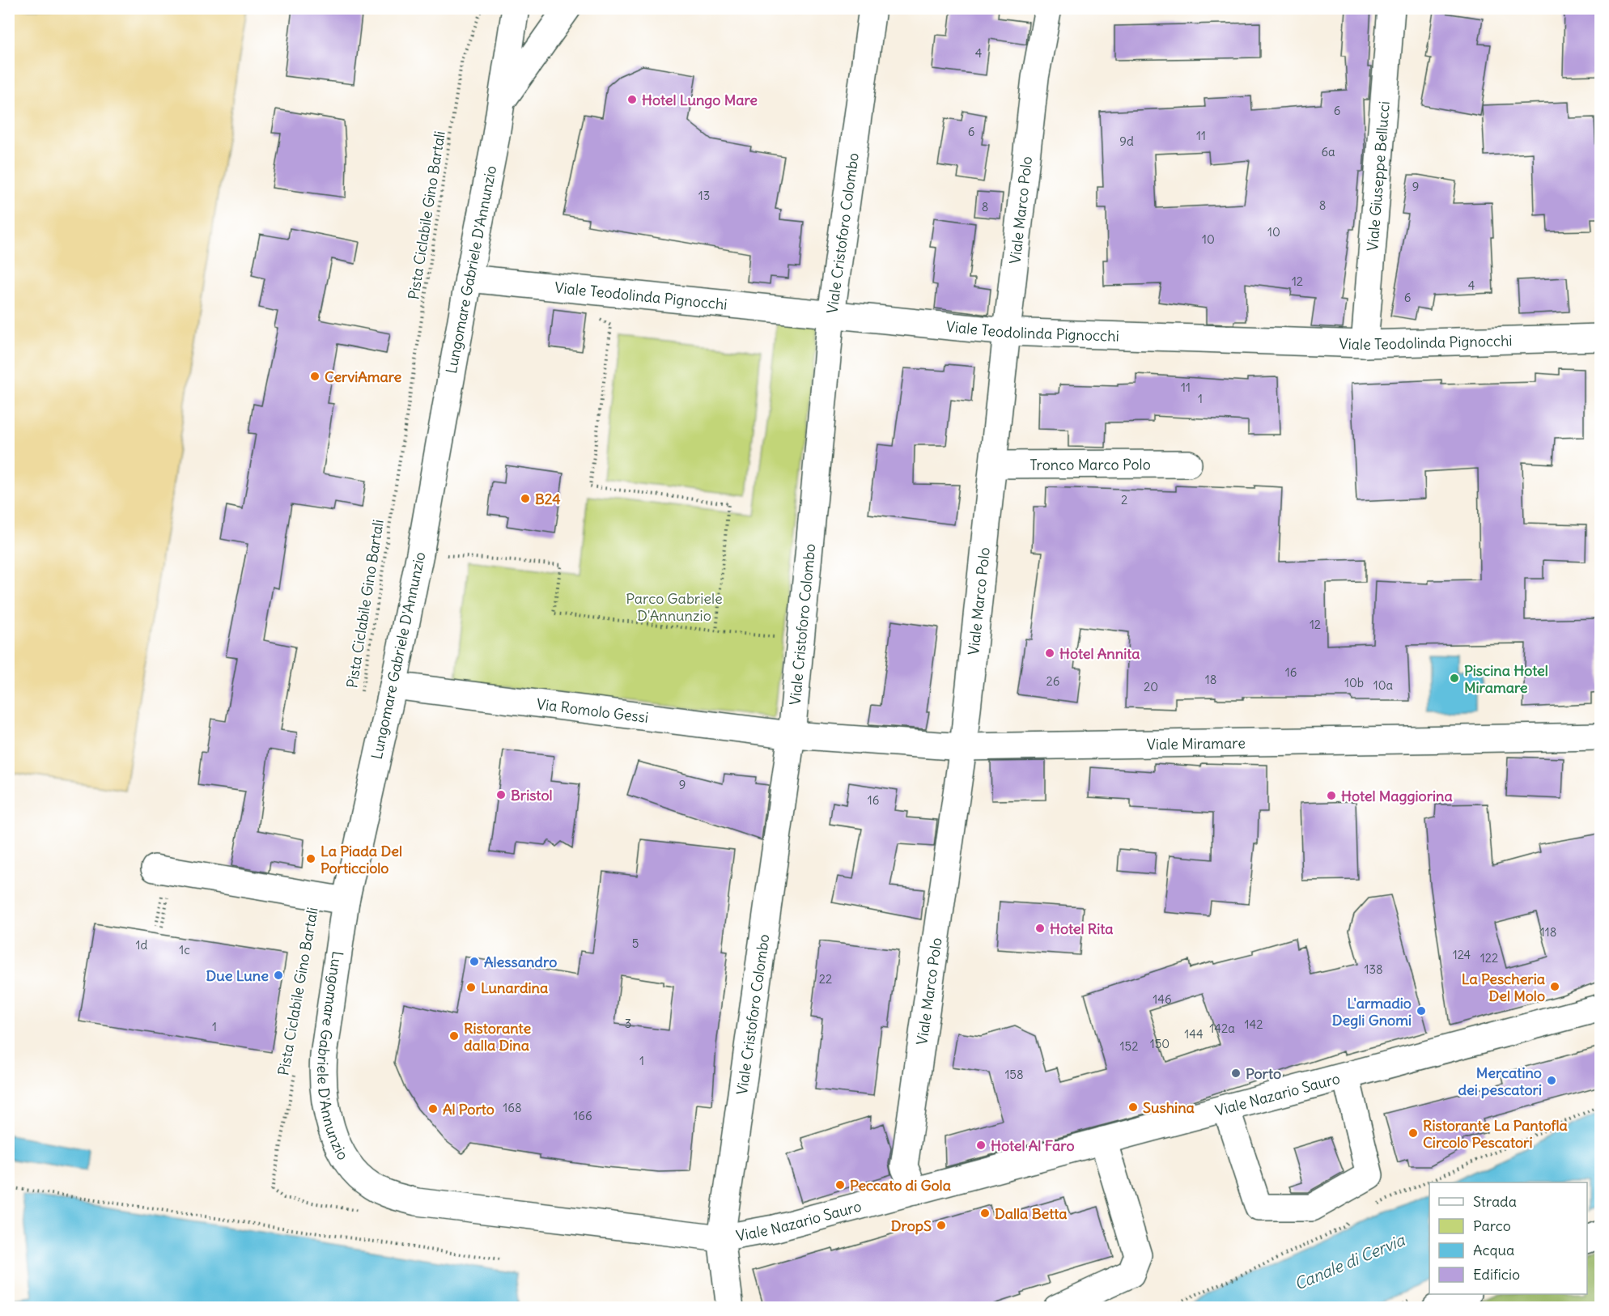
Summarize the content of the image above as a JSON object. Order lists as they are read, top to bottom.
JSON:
{
  "streets": {
    "street": [
      "Viale Giuseppe Bellucci",
      "Viale Marco Polo",
      "Viale Cristoforo Colombo",
      "Lungomare Gabriele D'Annunzio",
      "Viale Teodolinda Pignocchi",
      "Tronco Marco Polo",
      "Via Romolo Gessi",
      "Viale Miramare",
      "Viale Nazario Sauro"
    ],
    "path": ["Pista Ciclabile Gino Bartali"]
  },
  "crossings": [
    ["Viale Giuseppe Bellucci", "Viale Teodolinda Pignocchi"],
    ["Viale Marco Polo", "Viale Teodolinda Pignocchi"],
    ["Viale Marco Polo", "Tronco Marco Polo"],
    ["Viale Marco Polo", "Viale Miramare"],
    ["Viale Marco Polo", "Viale Nazario Sauro"],
    ["Viale Cristoforo Colombo", "Viale Teodolinda Pignocchi"],
    ["Viale Cristoforo Colombo", "Via Romolo Gessi"],
    ["Viale Cristoforo Colombo", "Viale Miramare"],
    ["Viale Cristoforo Colombo", "Viale Nazario Sauro"],
    ["Lungomare Gabriele D'Annunzio", "Viale Teodolinda Pignocchi"],
    ["Lungomare Gabriele D'Annunzio", "Via Romolo Gessi"],
    ["Lungomare Gabriele D'Annunzio", "Viale Nazario Sauro"],
    ["Via Romolo Gessi", "Viale Miramare"]
  ],
  "water": ["Canale di Cervia"],
  "parks": ["Parco Gabriele D'Annunzio"],
  "places": [
    "Hotel Lungo Mare",
    "CerviAmare",
    "B24",
    "Hotel Annita",
    "Piscina Hotel Miramare",
    "Bristol",
    "Hotel Maggiorina",
    "La Piada Del Porticciolo",
    "Hotel Rita",
    "Alessandro",
    "Due Lune",
    "La Pescheria Del Molo",
    "Lunardina",
    "L'armadio Degli Gnomi",
    "Ristorante dalla Dina",
    "Porto",
    "Mercatino dei pescatori",
    "Sushina",
    "Al Porto",
    "Ristorante La Pantofla Circolo Pescatori",
    "Hotel Al Faro",
    "Peccato di Gola",
    "Dalla Betta",
    "DropS"
  ],
  "house_numbers": [
    "4",
    "6",
    "6",
    "11",
    "9d",
    "6a",
    "9",
    "13",
    "8",
    "8",
    "10",
    "10",
    "12",
    "4",
    "6",
    "11",
    "1",
    "2",
    "12",
    "16",
    "18",
    "26",
    "10b",
    "10a",
    "20",
    "9",
    "16",
    "118",
    "5",
    "1d",
    "1c",
    "124",
    "122",
    "138",
    "22",
    "146",
    "3",
    "142",
    "1",
    "142a",
    "144",
    "150",
    "152",
    "1",
    "158",
    "168",
    "166"
  ],
  "legend": [
    "Strada",
    "Parco",
    "Acqua",
    "Edificio"
  ]
}
